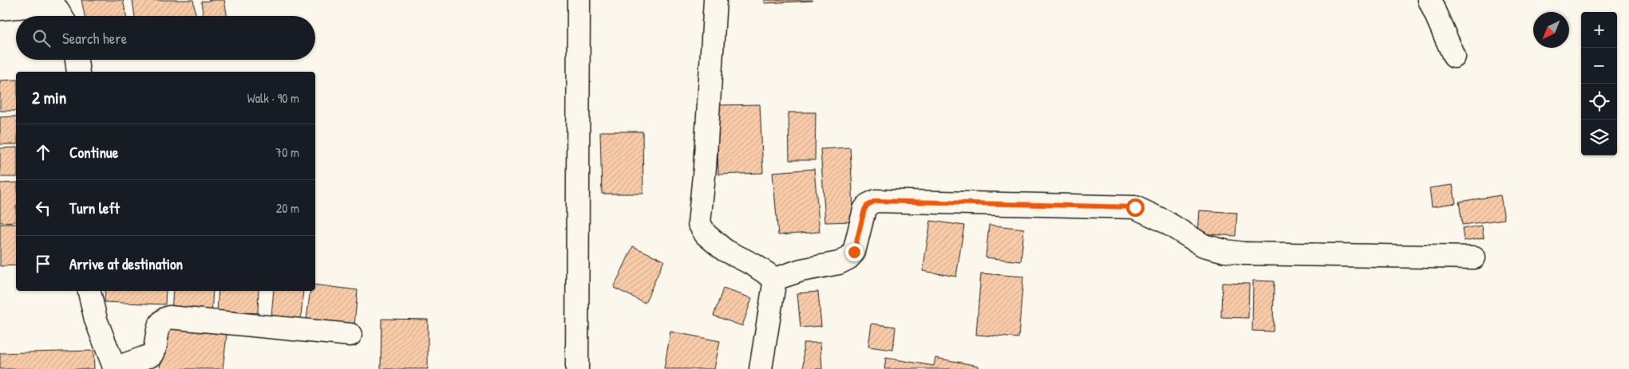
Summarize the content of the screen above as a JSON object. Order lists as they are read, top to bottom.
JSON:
{
  "north": "bottom left",
  "page": {
    "map_buttons": ["+", "−"],
    "search": "Search here",
    "heading": ["2 min", "Walk · 90 m"],
    "list": [
      ["Continue", "70 m"],
      ["Turn left", "20 m"],
      "Arrive at destination"
    ]
  }
}
